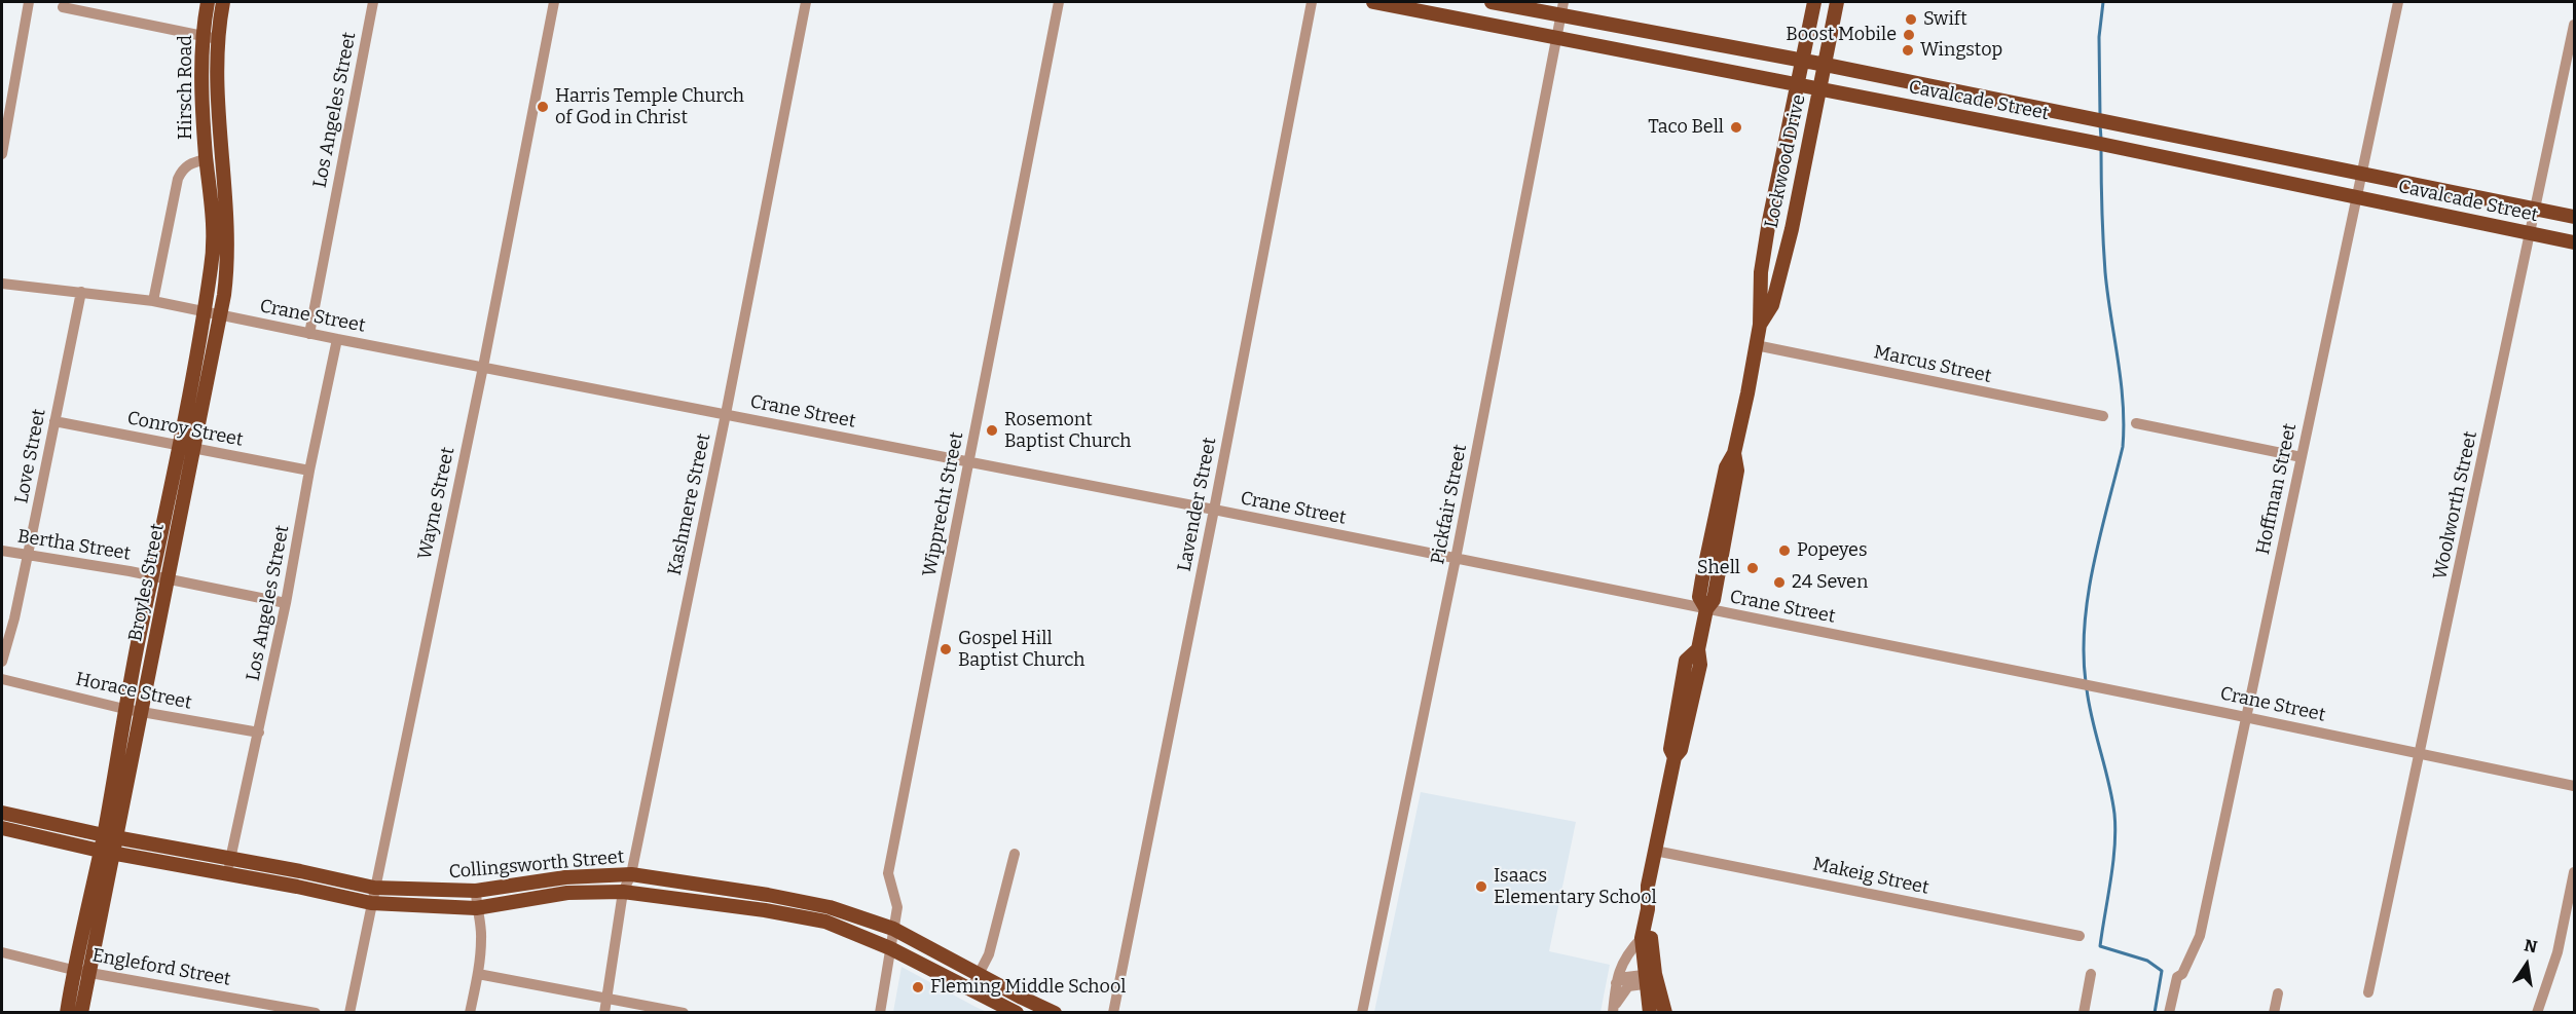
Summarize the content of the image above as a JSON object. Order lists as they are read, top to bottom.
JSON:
{
  "streets": {
    "main road": [
      "Hirsch Road",
      "Cavalcade Street",
      "Lockwood Drive",
      "Broyles Street",
      "Collingsworth Street"
    ],
    "street": [
      "Los Angeles Street",
      "Crane Street",
      "Marcus Street",
      "Conroy Street",
      "Love Street",
      "Hoffman Street",
      "Wayne Street",
      "Kashmere Street",
      "Wipprecht Street",
      "Lavender Street",
      "Pickfair Street",
      "Woolworth Street",
      "Bertha Street",
      "Horace Street",
      "Makeig Street",
      "Engleford Street"
    ]
  },
  "crossings": [
    ["Hirsch Road", "Crane Street"],
    ["Hirsch Road", "Broyles Street"],
    ["Cavalcade Street", "Lockwood Drive"],
    ["Cavalcade Street", "Hoffman Street"],
    ["Cavalcade Street", "Pickfair Street"],
    ["Cavalcade Street", "Woolworth Street"],
    ["Los Angeles Street", "Crane Street"],
    ["Los Angeles Street", "Conroy Street"],
    ["Los Angeles Street", "Bertha Street"],
    ["Los Angeles Street", "Horace Street"],
    ["Los Angeles Street", "Collingsworth Street"],
    ["Lockwood Drive", "Crane Street"],
    ["Lockwood Drive", "Marcus Street"],
    ["Lockwood Drive", "Makeig Street"],
    ["Crane Street", "Love Street"],
    ["Crane Street", "Hoffman Street"],
    ["Crane Street", "Wayne Street"],
    ["Crane Street", "Kashmere Street"],
    ["Crane Street", "Wipprecht Street"],
    ["Crane Street", "Lavender Street"],
    ["Crane Street", "Pickfair Street"],
    ["Crane Street", "Woolworth Street"],
    ["Crane Street", "Broyles Street"],
    ["Conroy Street", "Love Street"],
    ["Conroy Street", "Broyles Street"],
    ["Love Street", "Bertha Street"],
    ["Wayne Street", "Collingsworth Street"],
    ["Kashmere Street", "Collingsworth Street"],
    ["Wipprecht Street", "Collingsworth Street"],
    ["Bertha Street", "Broyles Street"],
    ["Broyles Street", "Horace Street"],
    ["Broyles Street", "Collingsworth Street"],
    ["Broyles Street", "Engleford Street"]
  ],
  "places": [
    "Swift",
    "Boost Mobile",
    "Wingstop",
    "Harris Temple Church of God in Christ",
    "Taco Bell",
    "Rosemont Baptist Church",
    "Popeyes",
    "Shell",
    "24 Seven",
    "Gospel Hill Baptist Church",
    "Isaacs Elementary School",
    "Fleming Middle School"
  ],
  "north": "top"
}
